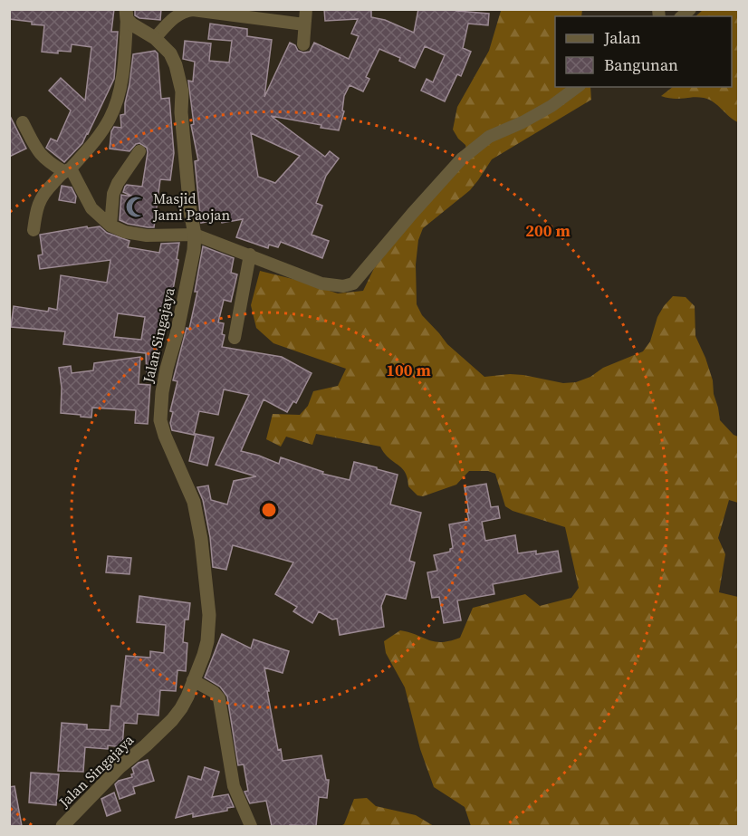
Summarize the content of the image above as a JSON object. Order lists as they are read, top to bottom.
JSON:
{
  "streets": {
    "street": ["Jalan Singajaya"]
  },
  "places": {
    "mosque": ["Masjid Jami Paojan"]
  },
  "legend": ["Jalan", "Bangunan"],
  "rings": ["200 m", "100 m"]
}
